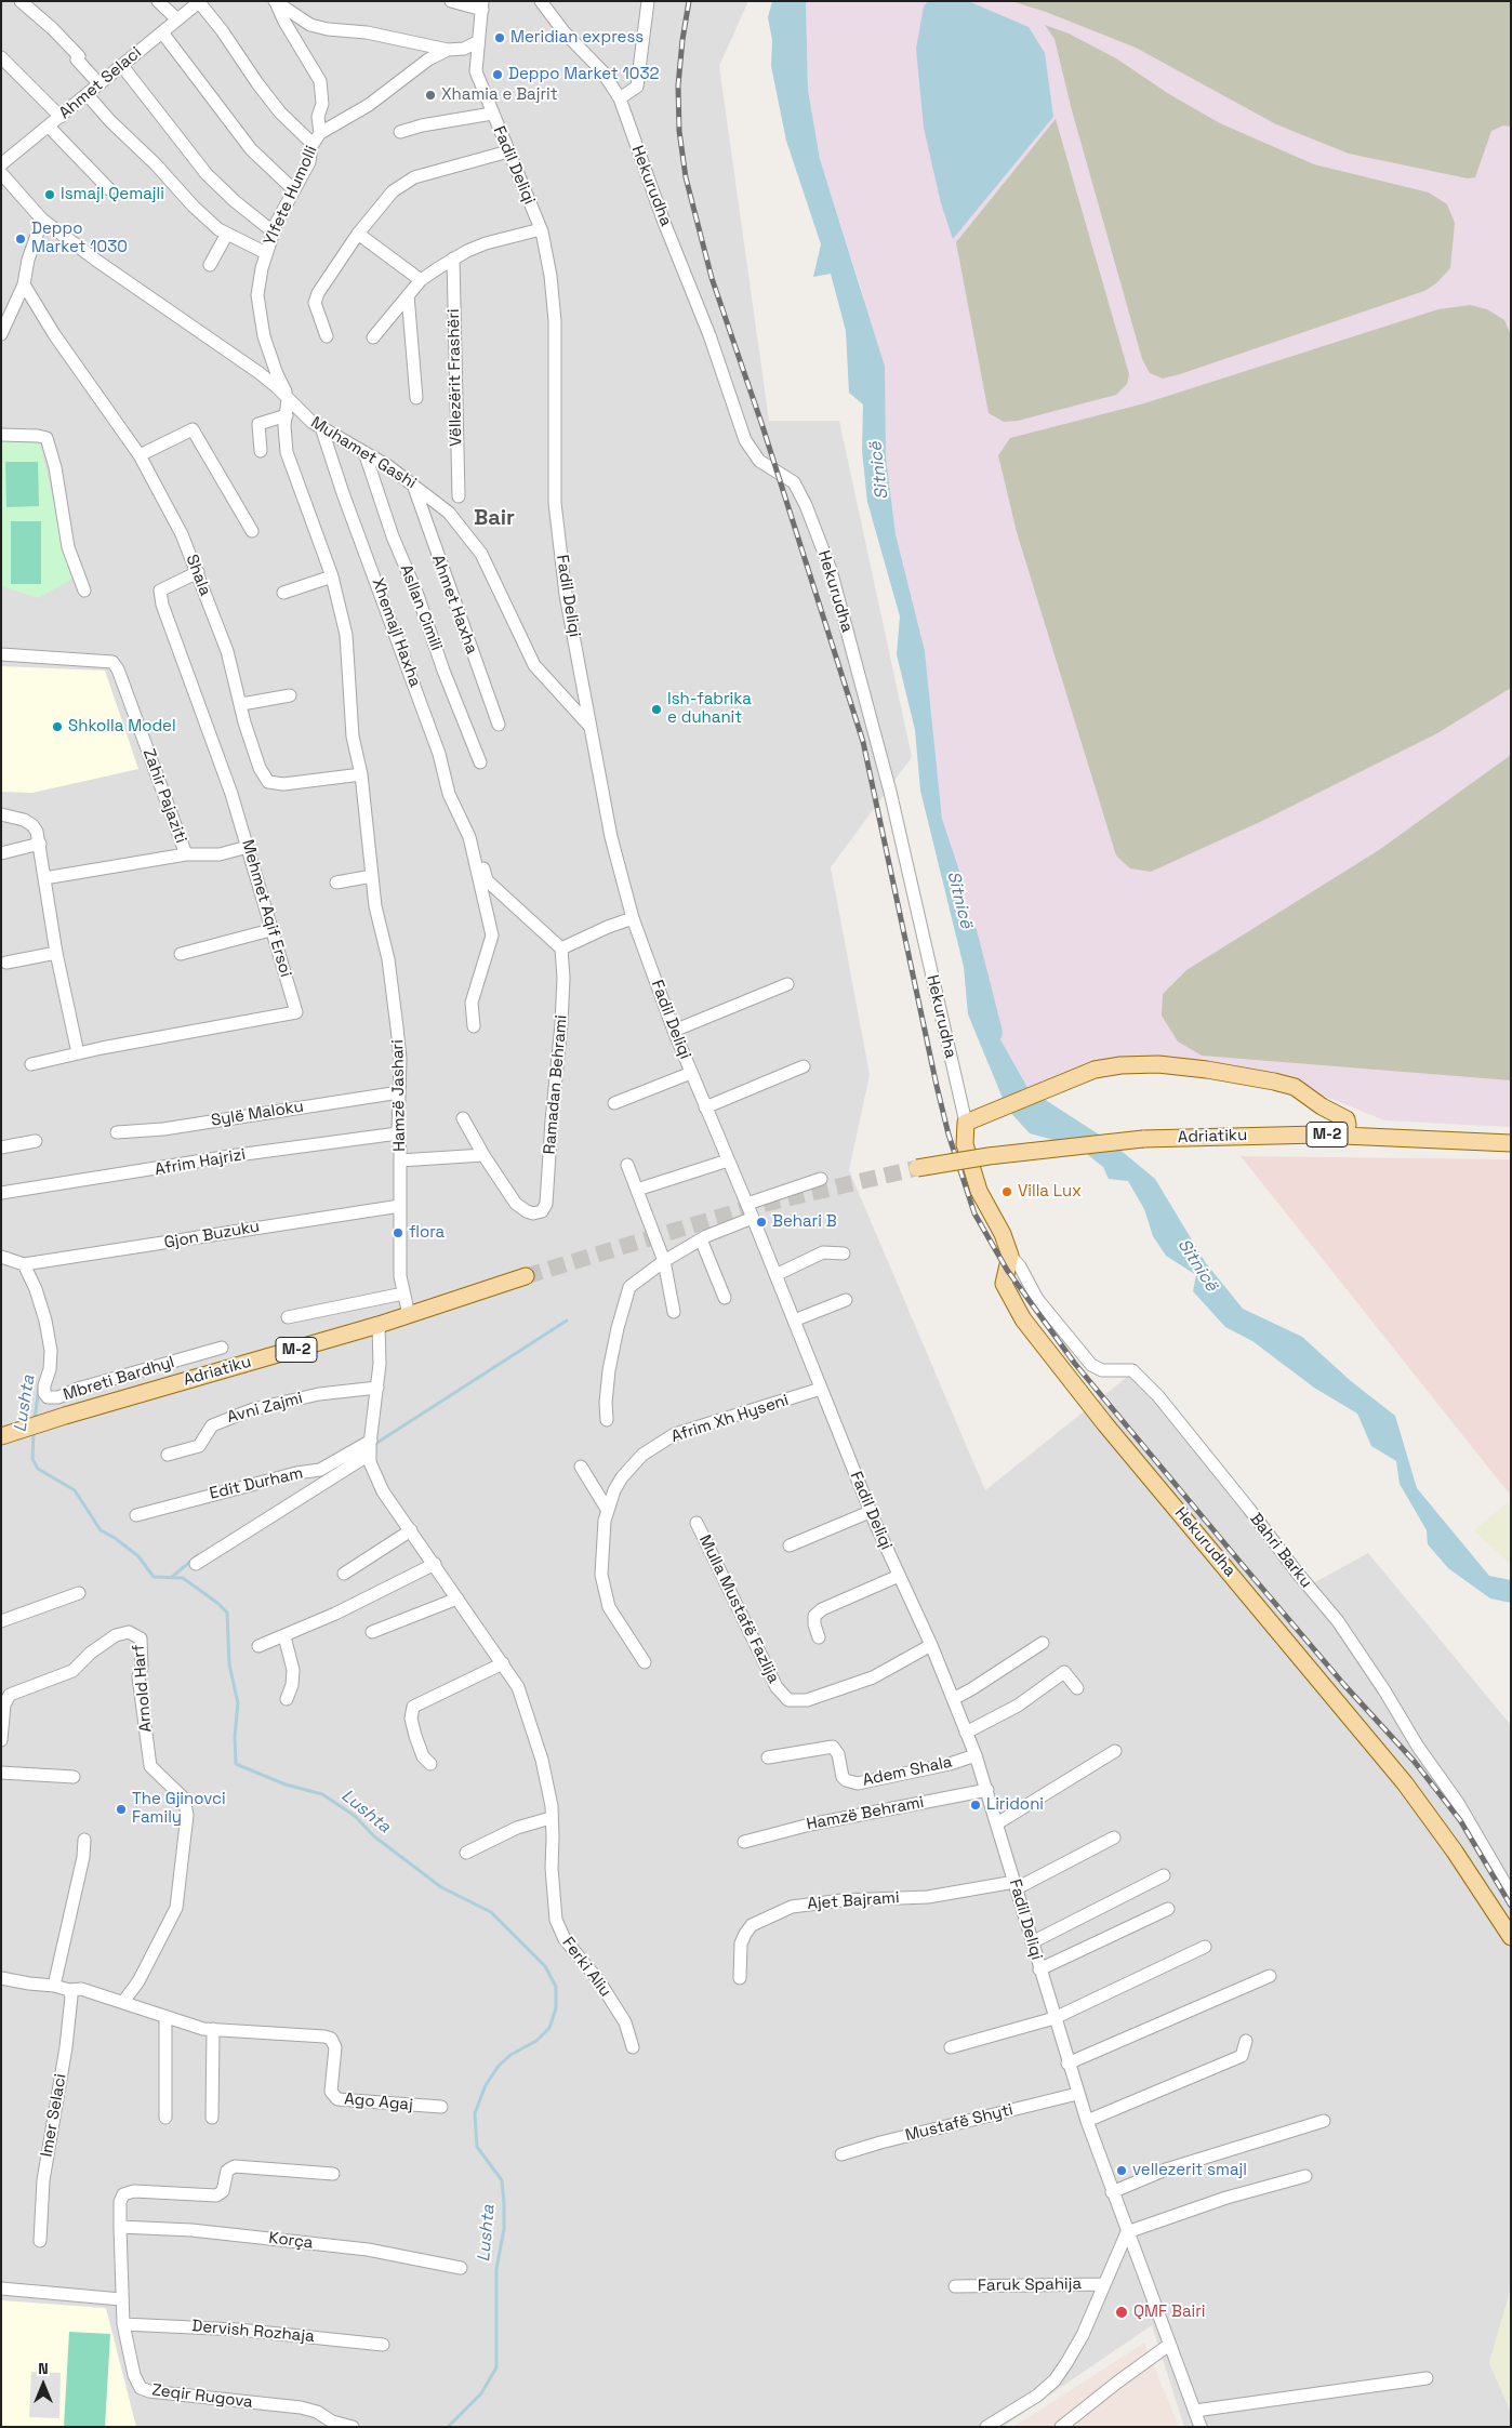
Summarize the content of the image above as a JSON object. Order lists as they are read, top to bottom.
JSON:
{
  "streets": {
    "main road": ["Hekurudha", "M-2", "Adriatiku"],
    "street": [
      "Ahmet Selaci",
      "Fadil Deliqi",
      "Ylfete Humolli",
      "Vëllezërit Frashëri",
      "Muhamet Gashi",
      "Shala",
      "Ahmet Haxha",
      "Asllan Cimili",
      "Xhemajl Haxha",
      "Zahir Pajaziti",
      "Mehmet Aqif Ersoi",
      "Ramadan Behrami",
      "Hamzë Jashari",
      "Sylë Maloku",
      "Afrim Hajrizi",
      "Gjon Buzuku",
      "Mbreti Bardhyl",
      "Avni Zajmi",
      "Afrim Xh Hyseni",
      "Edit Durham",
      "Bahri Barku",
      "Mulla Mustafë Fazlija",
      "Arnold Harf",
      "Adem Shala",
      "Hamzë Behrami",
      "Ajet Bajrami",
      "Ferki Aliu",
      "Ago Agaj",
      "Imer Selaci",
      "Mustafë Shyti",
      "Korça",
      "Faruk Spahija",
      "Dervish Rozhaja",
      "Zeqir Rugova"
    ]
  },
  "crossings": [
    ["Fadil Deliqi", "Ylfete Humolli"],
    ["Fadil Deliqi", "Muhamet Gashi"],
    ["Fadil Deliqi", "Afrim Xh Hyseni"],
    ["Fadil Deliqi", "Mulla Mustafë Fazlija"],
    ["Fadil Deliqi", "Adem Shala"],
    ["Fadil Deliqi", "Hamzë Behrami"],
    ["Fadil Deliqi", "Ajet Bajrami"],
    ["Fadil Deliqi", "Mustafë Shyti"],
    ["Fadil Deliqi", "Faruk Spahija"],
    ["Hekurudha", "Bahri Barku"],
    ["Ylfete Humolli", "Muhamet Gashi"],
    ["Ylfete Humolli", "Hamzë Jashari"],
    ["Muhamet Gashi", "Ahmet Haxha"],
    ["Muhamet Gashi", "Asllan Cimili"],
    ["Muhamet Gashi", "Xhemajl Haxha"],
    ["Muhamet Gashi", "Hamzë Jashari"],
    ["Shala", "Mehmet Aqif Ersoi"],
    ["Shala", "Hamzë Jashari"],
    ["Xhemajl Haxha", "Ramadan Behrami"],
    ["Hamzë Jashari", "Sylë Maloku"],
    ["Hamzë Jashari", "Adriatiku"],
    ["Hamzë Jashari", "Afrim Hajrizi"],
    ["Hamzë Jashari", "Gjon Buzuku"],
    ["Adriatiku", "Ferki Aliu"],
    ["Gjon Buzuku", "Mbreti Bardhyl"],
    ["Avni Zajmi", "Ferki Aliu"],
    ["Edit Durham", "Ferki Aliu"],
    ["Arnold Harf", "Ago Agaj"],
    ["Ago Agaj", "Imer Selaci"],
    ["Dervish Rozhaja", "Zeqir Rugova"]
  ],
  "districts": ["Bair"],
  "water": ["Sitnicë", "Lushta"],
  "places": [
    "Meridian express",
    "Deppo Market 1032",
    "Xhamia e Bajrit",
    "Ismajl Qemajli",
    "Deppo Market 1030",
    "Ish-fabrika e duhanit",
    "Shkolla Model",
    "Villa Lux",
    "Behari B",
    "flora",
    "Liridoni",
    "The Gjinovci Family",
    "vellezerit smajl",
    "QMF Bairi"
  ],
  "north": "top"
}
